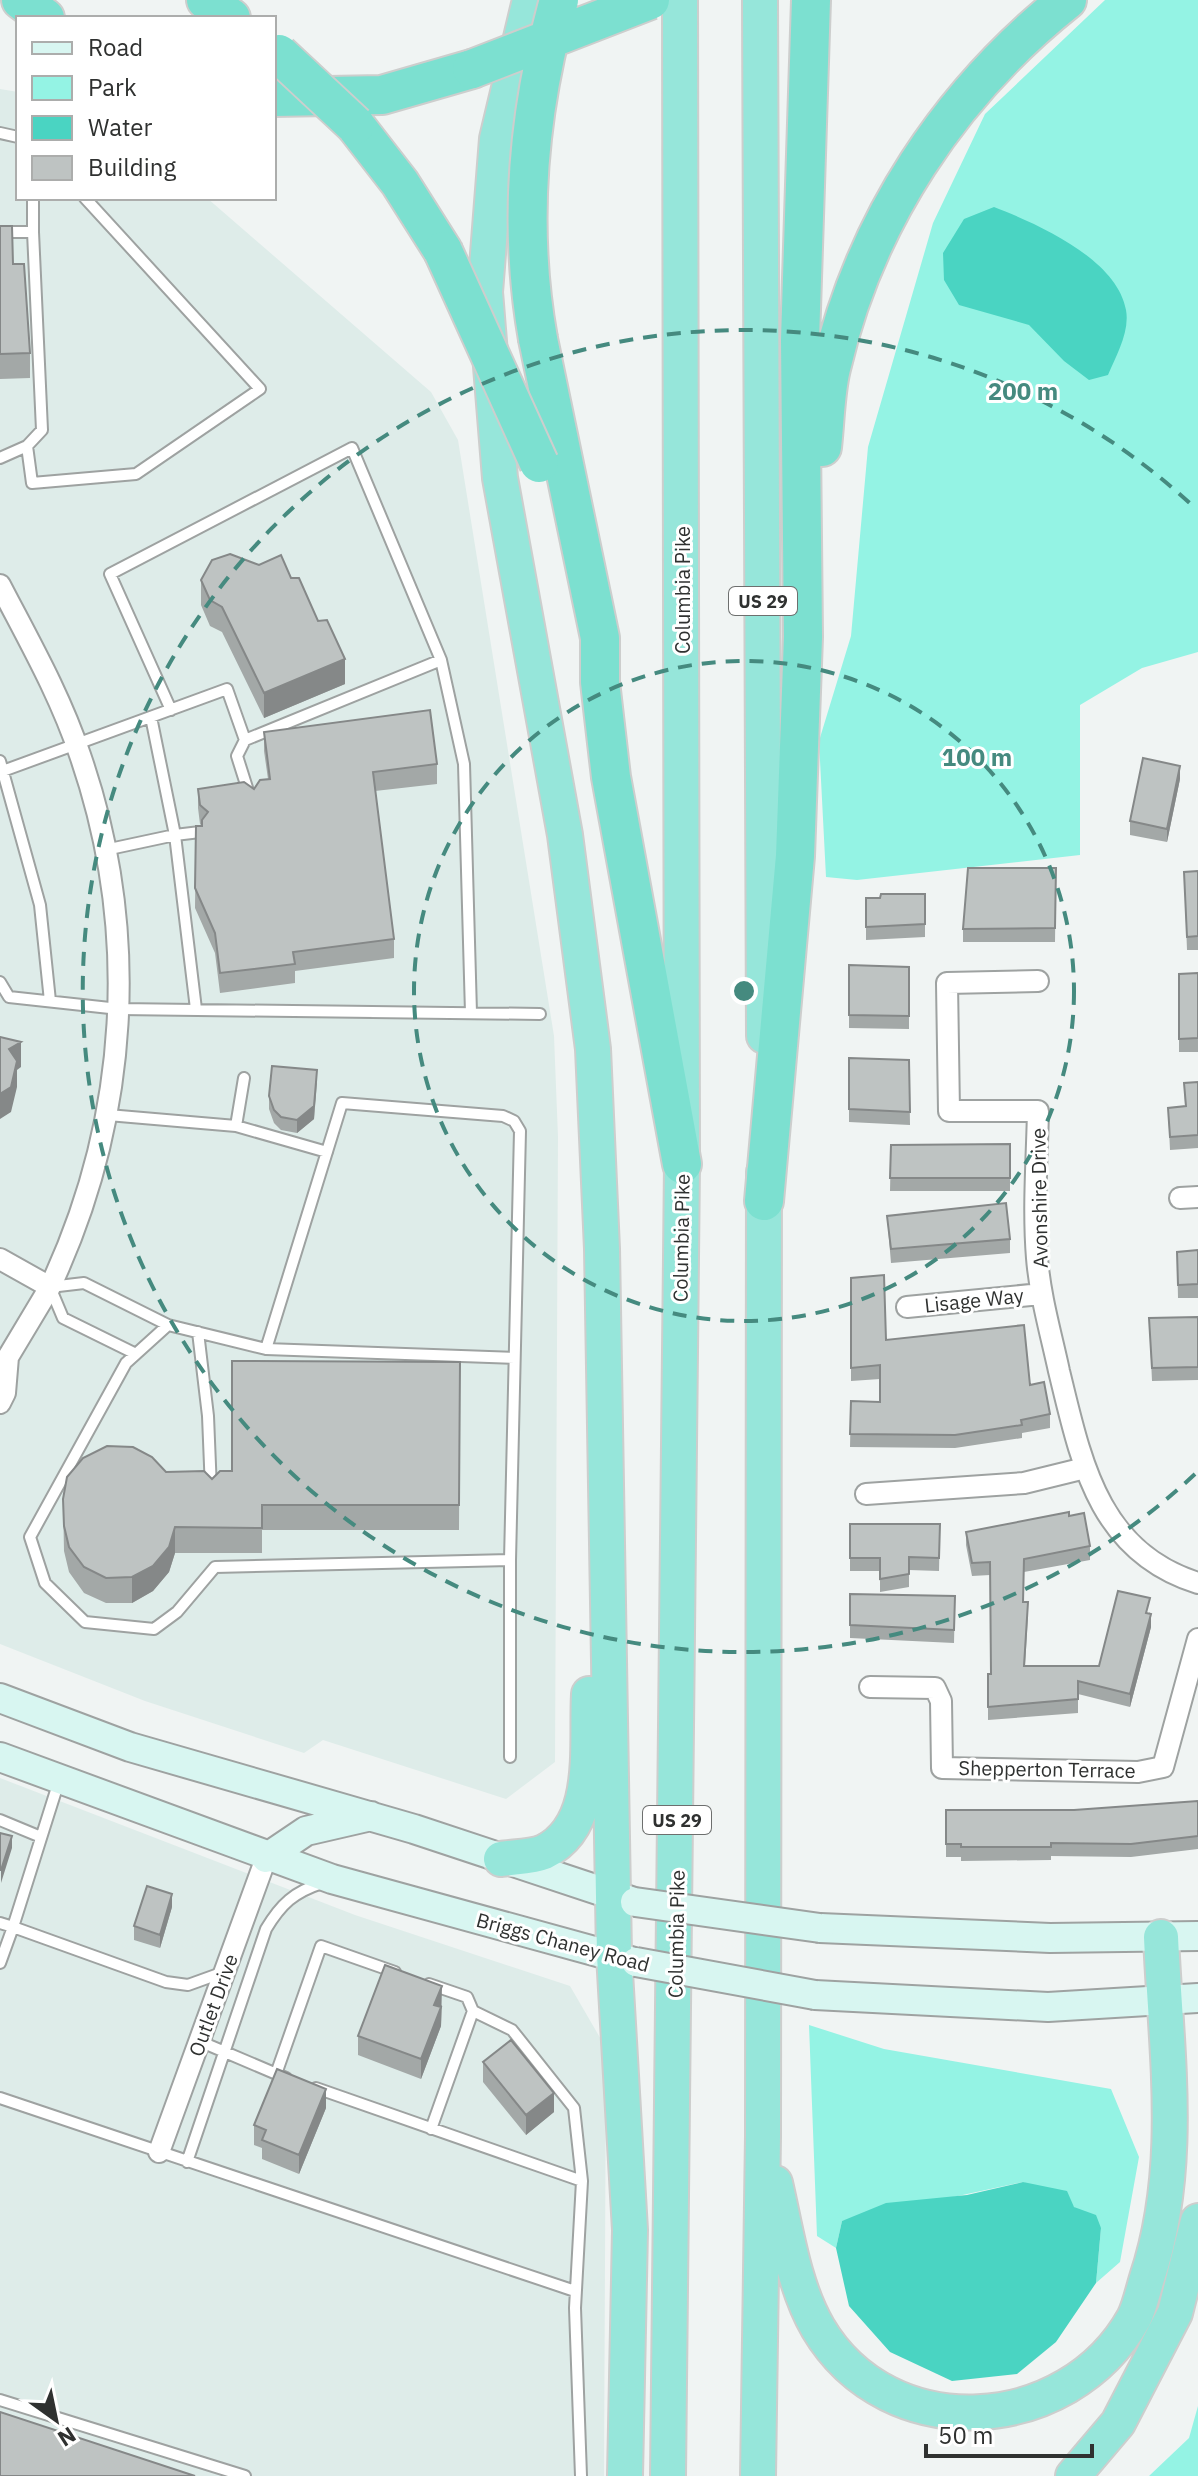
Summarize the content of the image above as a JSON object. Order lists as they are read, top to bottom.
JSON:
{
  "streets": {
    "highway": ["Columbia Pike", "US 29"],
    "main road": ["Briggs Chaney Road"],
    "street": [
      "Avonshire Drive",
      "Lisage Way",
      "Shepperton Terrace",
      "Outlet Drive"
    ]
  },
  "crossings": [
    ["Avonshire Drive", "Lisage Way"],
    ["Briggs Chaney Road", "Outlet Drive"]
  ],
  "legend": [
    "Road",
    "Park",
    "Water",
    "Building"
  ],
  "scale_bar": "50 m",
  "north": "bottom right",
  "rings": ["200 m", "100 m"]
}
